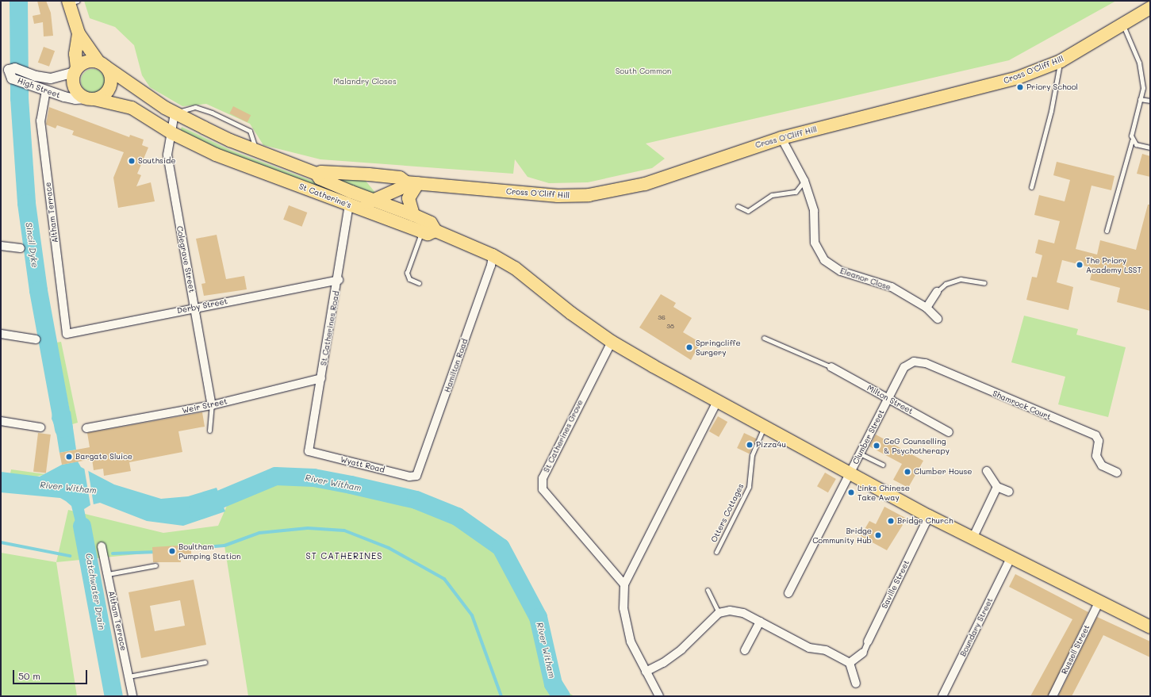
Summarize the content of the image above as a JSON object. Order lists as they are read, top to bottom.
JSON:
{
  "streets": {
    "main road": ["Cross O'Cliff Hill", "St Catherine's"],
    "street": [
      "High Street",
      "Altham Terrace",
      "Colegrave Street",
      "Eleanor Close",
      "Derby Street",
      "St Catherines Road",
      "Hamilton Road",
      "Milton Street",
      "Shamrock Court",
      "Weir Street",
      "St Catherines Grove",
      "Clumber Street",
      "Wyatt Road",
      "Saville Street",
      "Boundary Street",
      "Russell Street"
    ],
    "lane": ["Otters Cottages"]
  },
  "crossings": [
    ["Cross O'Cliff Hill", "St Catherine's"],
    ["Cross O'Cliff Hill", "Eleanor Close"],
    ["High Street", "St Catherine's"],
    ["High Street", "Altham Terrace"],
    ["St Catherine's", "Colegrave Street"],
    ["St Catherine's", "St Catherines Road"],
    ["Altham Terrace", "Derby Street"],
    ["Colegrave Street", "Derby Street"],
    ["Colegrave Street", "Weir Street"],
    ["Derby Street", "St Catherines Road"],
    ["St Catherines Road", "Weir Street"],
    ["St Catherines Road", "Wyatt Road"],
    ["Hamilton Road", "Wyatt Road"],
    ["Milton Street", "Clumber Street"],
    ["Shamrock Court", "Clumber Street"]
  ],
  "districts": ["ST CATHERINES"],
  "water": ["Sincil Dyke", "River Witham", "Catchwater Drain"],
  "parks": ["South Common", "Malandry Closes"],
  "places": [
    "Priory School",
    "Southside",
    "The Priory Academy LSST",
    "Springcliffe Surgery",
    "Pizza4u",
    "CeG Counselling & Psychotherapy",
    "Bargate Sluice",
    "Clumber House",
    "Links Chinese Take Away",
    "Bridge Church",
    "Bridge Community Hub",
    "Boultham Pumping Station"
  ],
  "house_numbers": ["36", "38"],
  "scale_bar": "50 m"
}
